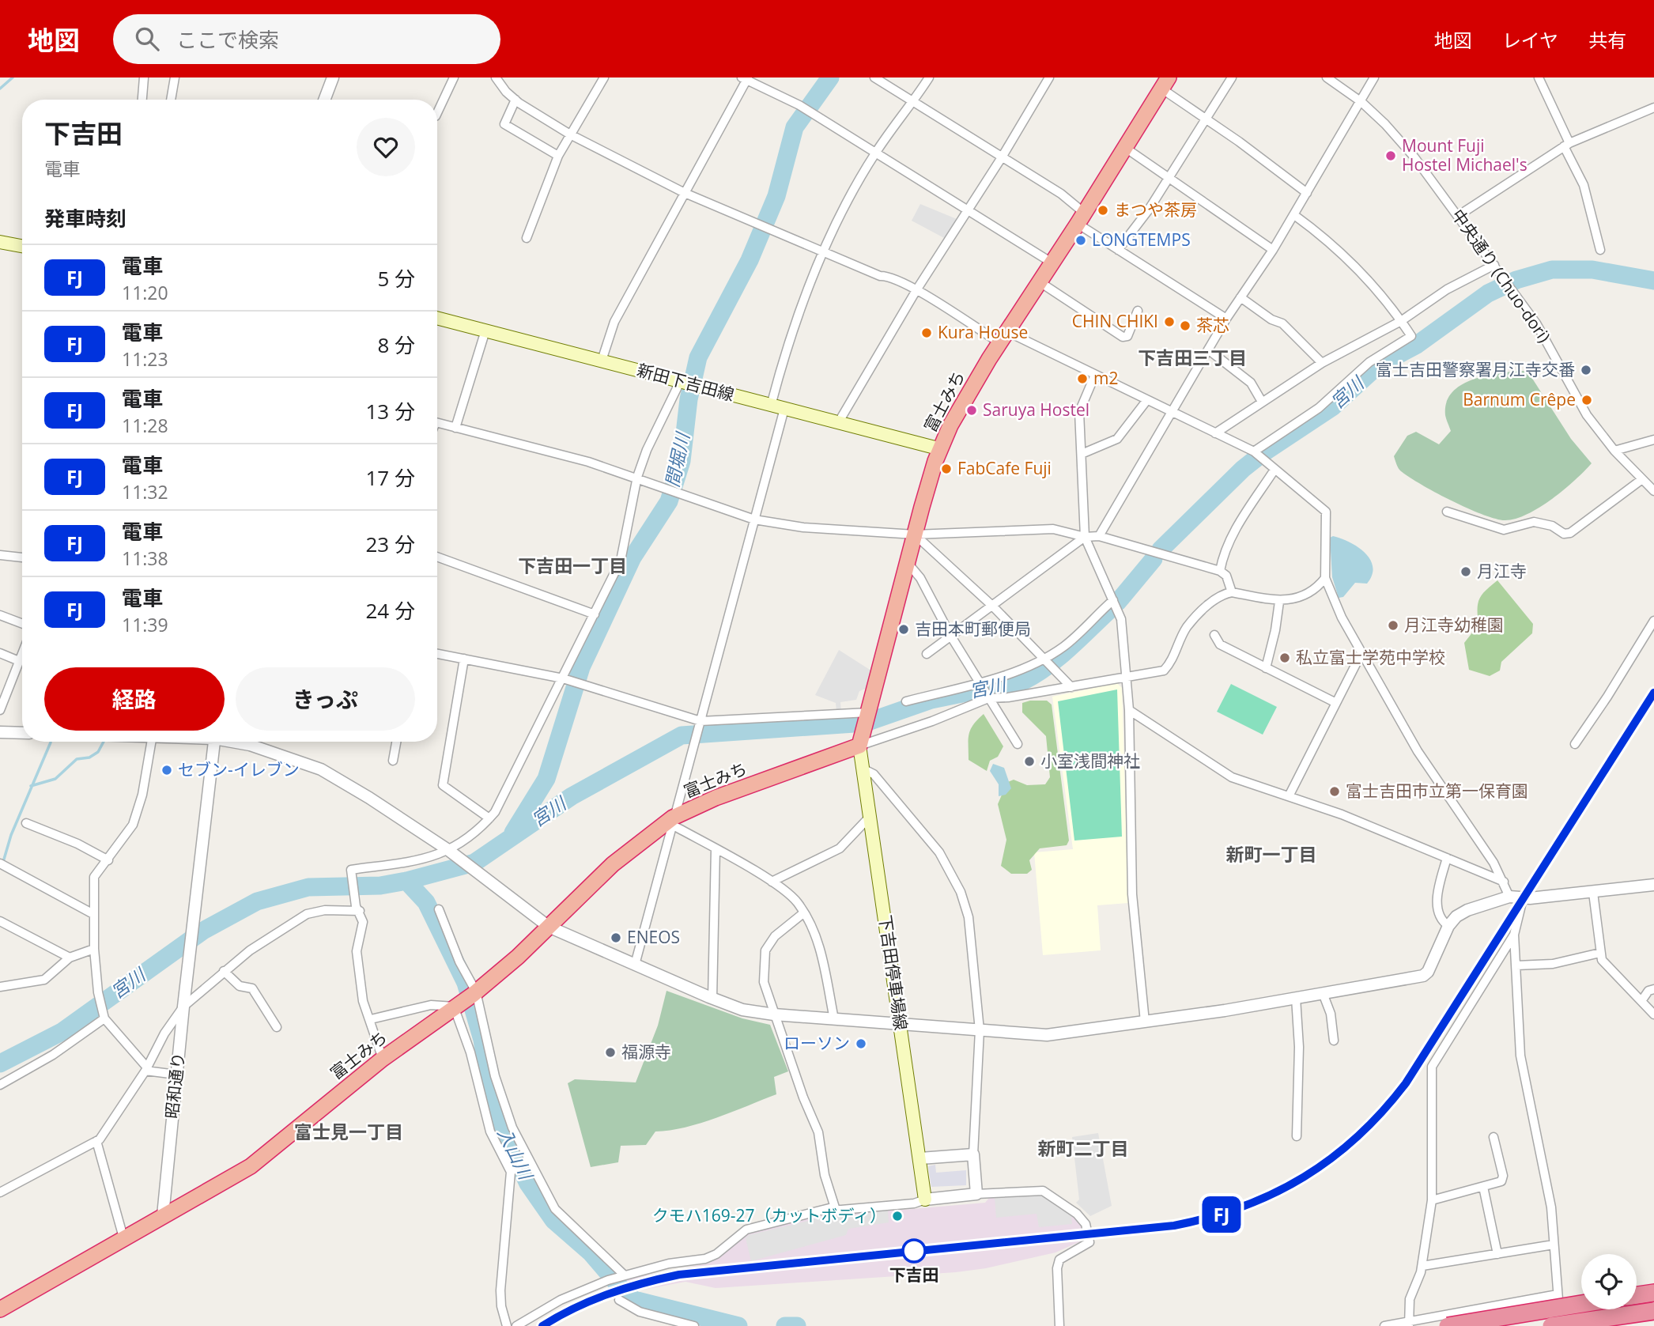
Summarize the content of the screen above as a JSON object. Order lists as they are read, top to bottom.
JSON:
{
  "streets": {
    "highway": ["富士みち"],
    "main road": ["新田下吉田線", "下吉田停車場線"],
    "street": ["中央通り (Chuo-dori)", "昭和通り"]
  },
  "crossings": [
    ["新田下吉田線", "富士みち"],
    ["富士みち", "下吉田停車場線"],
    ["富士みち", "昭和通り"]
  ],
  "districts": [
    "下吉田三丁目",
    "下吉田一丁目",
    "新町一丁目",
    "富士見一丁目",
    "新町二丁目"
  ],
  "water": ["宮川", "間堀川", "入山川"],
  "places": [
    "Mount Fuji Hostel Michael's",
    "まつや茶房",
    "LONGTEMPS",
    "CHIN CHIKI",
    "茶芯",
    "Kura House",
    "富士吉田警察署月江寺交番",
    "m2",
    "Barnum Crêpe",
    "Saruya Hostel",
    "FabCafe Fuji",
    "月江寺",
    "月江寺幼稚園",
    "吉田本町郵便局",
    "私立富士学苑中学校",
    "小室浅間神社",
    "セブン-イレブン",
    "富士吉田市立第一保育園",
    "ENEOS",
    "ローソン",
    "福源寺",
    "クモハ169-27（カットボディ）",
    "下吉田"
  ],
  "page": {
    "header": "地図",
    "search": "ここで検索",
    "nav": ["地図", "レイヤ", "共有"],
    "on_map": "FJ",
    "heading": [
      ["下吉田", "電車"],
      "発車時刻"
    ],
    "list": [
      {
        "mark": "FJ",
        "name": "電車",
        "note": "11:20",
        "value": "5 分"
      },
      {
        "mark": "FJ",
        "name": "電車",
        "note": "11:23",
        "value": "8 分"
      },
      {
        "mark": "FJ",
        "name": "電車",
        "note": "11:28",
        "value": "13 分"
      },
      {
        "mark": "FJ",
        "name": "電車",
        "note": "11:32",
        "value": "17 分"
      },
      {
        "mark": "FJ",
        "name": "電車",
        "note": "11:38",
        "value": "23 分"
      },
      {
        "mark": "FJ",
        "name": "電車",
        "note": "11:39",
        "value": "24 分"
      }
    ],
    "buttons": ["経路", "きっぷ"]
  }
}
